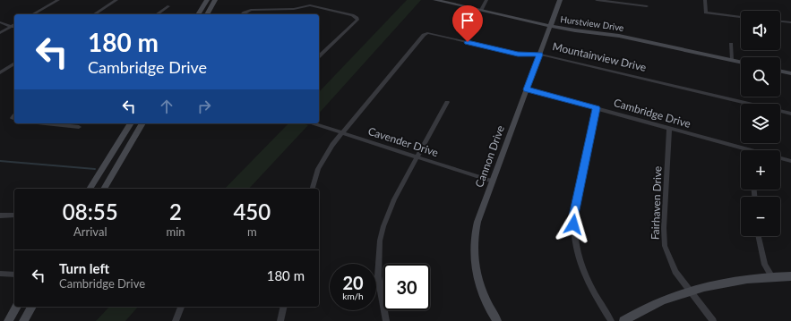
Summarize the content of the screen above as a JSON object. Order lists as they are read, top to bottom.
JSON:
{
  "streets": {
    "street": [
      "Hurstview Drive",
      "Mountainview Drive",
      "Cambridge Drive",
      "Cavender Drive",
      "Cannon Drive",
      "Fairhaven Drive"
    ]
  },
  "crossings": [
    ["Hurstview Drive", "Cannon Drive"],
    ["Mountainview Drive", "Cavender Drive"],
    ["Mountainview Drive", "Cannon Drive"],
    ["Cambridge Drive", "Cannon Drive"],
    ["Cambridge Drive", "Fairhaven Drive"],
    ["Cavender Drive", "Cannon Drive"]
  ],
  "page": {
    "map_buttons": ["+", "−"],
    "turn": ["180 m", "Cambridge Drive"],
    "eta": [
      "08:55",
      "Arrival",
      "2",
      "min",
      "450",
      "m"
    ],
    "list": [
      {
        "name": "Turn left",
        "note": "Cambridge Drive",
        "value": "180 m"
      }
    ],
    "speed": "20 km/h",
    "limit": "30"
  }
}
